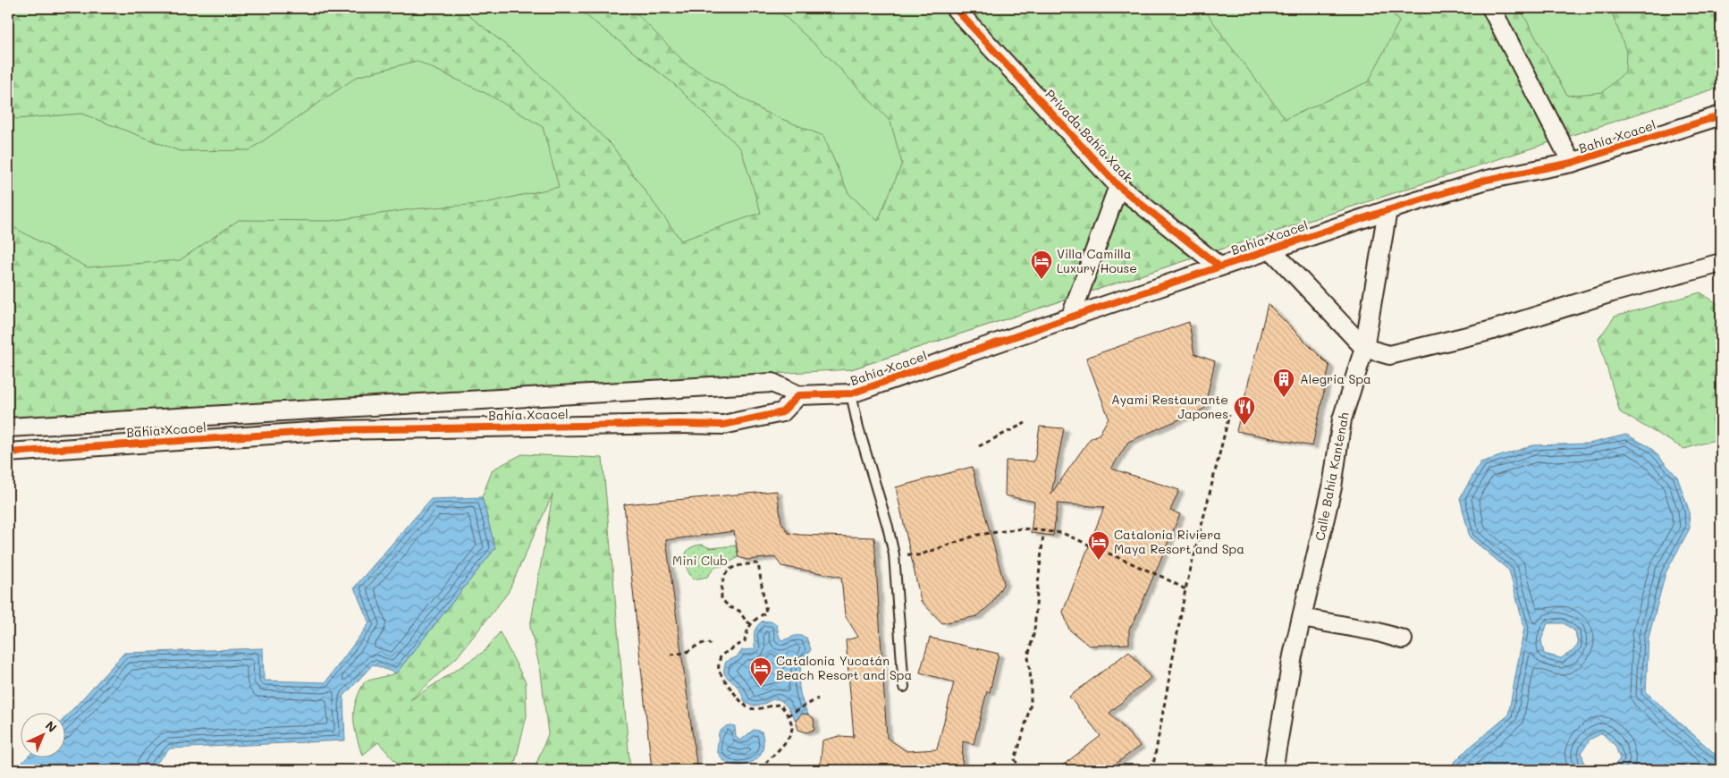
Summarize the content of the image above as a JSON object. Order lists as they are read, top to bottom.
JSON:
{
  "streets": {
    "street": ["Privada Bahía Xaak", "Bahía Xcacel", "Calle Bahía Kantenah"]
  },
  "crossings": [
    ["Privada Bahía Xaak", "Bahía Xcacel"],
    ["Bahía Xcacel", "Calle Bahía Kantenah"]
  ],
  "parks": ["Mini Club"],
  "places": {
    "hotel": ["Villa Camilla Luxury House", "Catalonia Riviera Maya Resort and Spa", "Catalonia Yucatán Beach Resort and Spa"],
    "building": ["Alegria Spa"],
    "restaurant": ["Ayami Restaurante Japones"]
  },
  "north": "top right"
}
